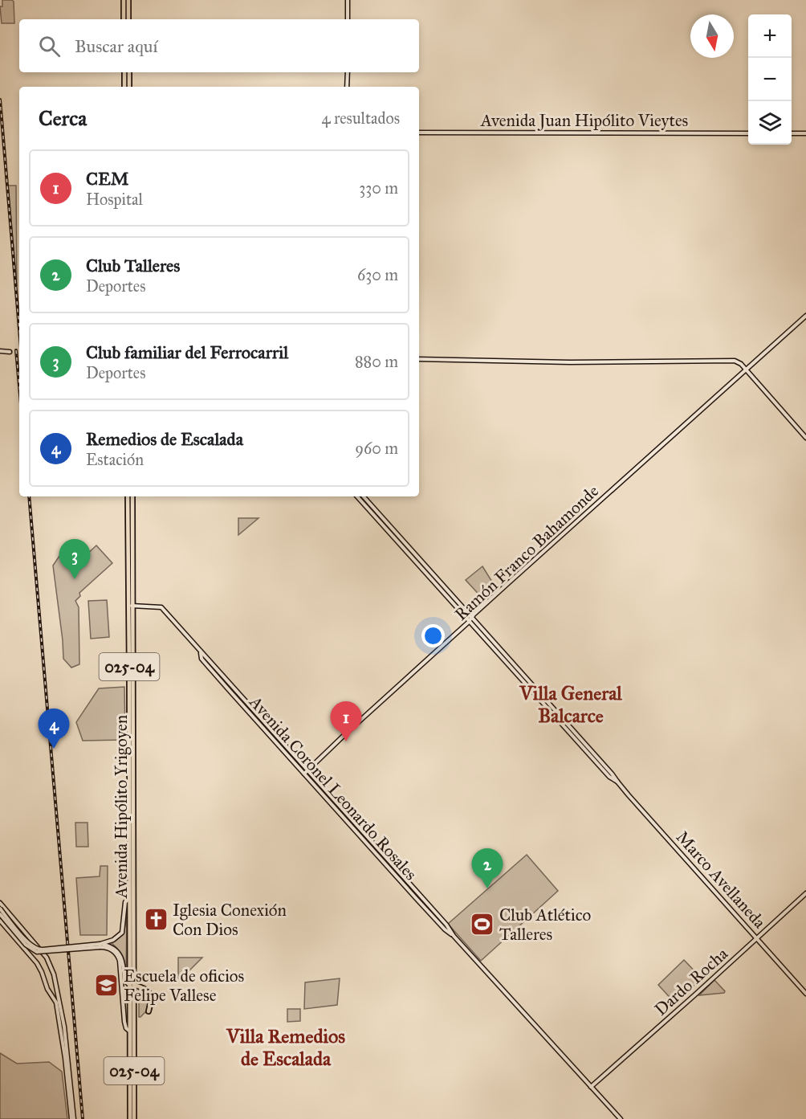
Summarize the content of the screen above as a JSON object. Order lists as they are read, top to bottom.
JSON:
{
  "streets": {
    "main road": ["025-04", "Avenida Hipólito Yrigoyen"],
    "street": [
      "Avenida Juan Hipólito Vieytes",
      "Ramón Franco Bahamonde",
      "Avenida Coronel Leonardo Rosales",
      "Marco Avellaneda",
      "Dardo Rocha"
    ]
  },
  "crossings": [
    ["Ramón Franco Bahamonde", "Avenida Coronel Leonardo Rosales"],
    ["Ramón Franco Bahamonde", "Marco Avellaneda"],
    ["Avenida Coronel Leonardo Rosales", "Avenida Hipólito Yrigoyen"],
    ["Avenida Coronel Leonardo Rosales", "Dardo Rocha"],
    ["Marco Avellaneda", "Dardo Rocha"]
  ],
  "districts": ["Villa General Balcarce", "Villa Remedios de Escalada"],
  "places": {
    "church": ["Iglesia Conexión Con Dios"],
    "sports": ["Club Atlético Talleres"],
    "school or university": ["Escuela de oficios Felipe Vallese"]
  },
  "north": "bottom",
  "page": {
    "map_buttons": ["+", "−"],
    "search": "Buscar aquí",
    "heading": ["Cerca", "4 resultados"],
    "list": [
      {
        "mark": "1",
        "name": "CEM",
        "note": "Hospital",
        "value": "330 m"
      },
      {
        "mark": "2",
        "name": "Club Talleres",
        "note": "Deportes",
        "value": "630 m"
      },
      {
        "mark": "3",
        "name": "Club familiar del Ferrocarril",
        "note": "Deportes",
        "value": "880 m"
      },
      {
        "mark": "4",
        "name": "Remedios de Escalada",
        "note": "Estación",
        "value": "960 m"
      }
    ],
    "pins": [
      "3",
      "1",
      "4",
      "2"
    ]
  }
}
